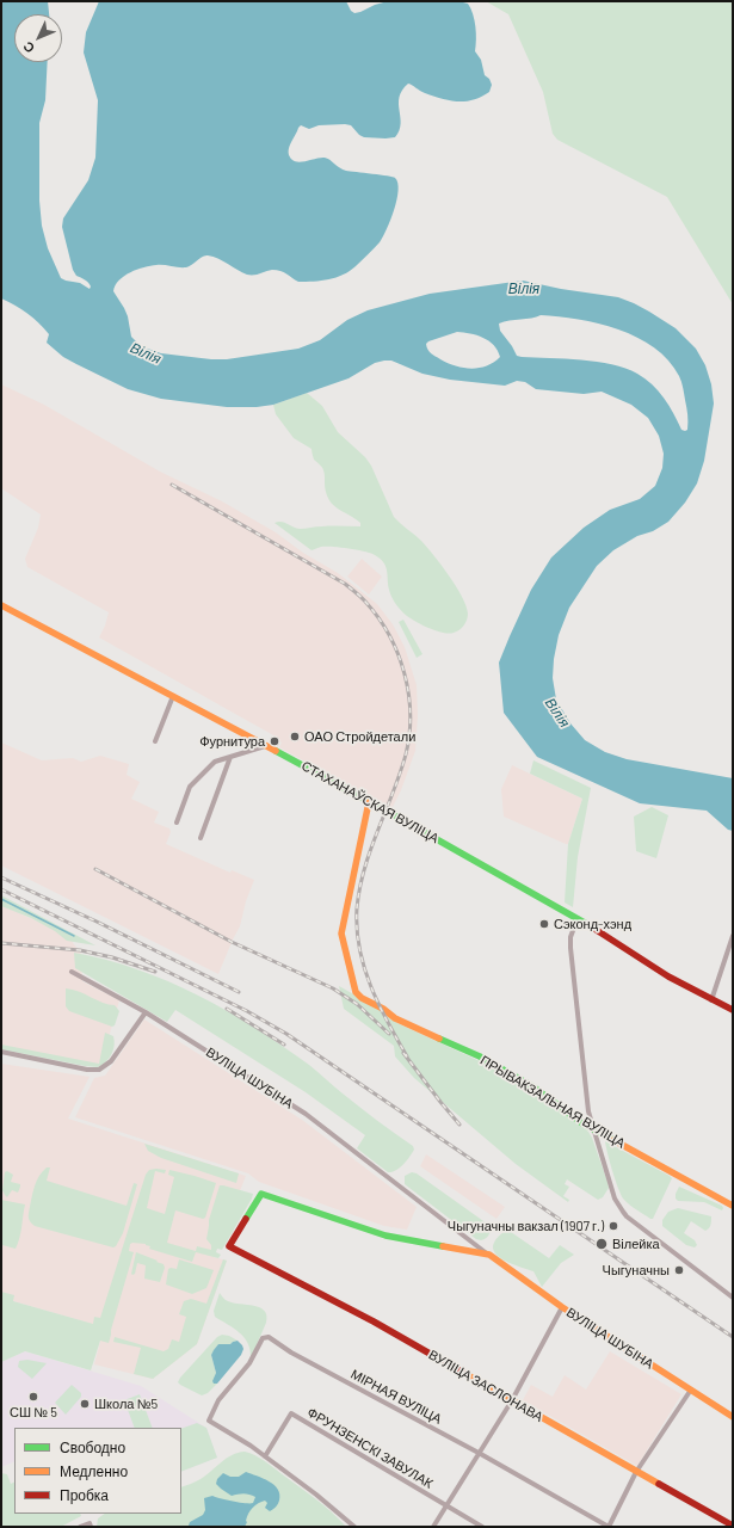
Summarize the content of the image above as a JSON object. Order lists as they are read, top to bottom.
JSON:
{
  "streets": {
    "street": [
      "СТАХАНАЎСКАЯ ВУЛІЦА",
      "ВУЛІЦА ШУБІНА",
      "ПРЫВАКЗАЛЬНАЯ ВУЛІЦА",
      "ВУЛІЦА ЗАСЛОНАВА",
      "МІРНАЯ ВУЛІЦА",
      "ФРУНЗЕНСКІ ЗАВУЛАК"
    ]
  },
  "crossings": [
    ["СТАХАНАЎСКАЯ ВУЛІЦА", "ПРЫВАКЗАЛЬНАЯ ВУЛІЦА"],
    ["ВУЛІЦА ШУБІНА", "ВУЛІЦА ЗАСЛОНАВА"],
    ["МІРНАЯ ВУЛІЦА", "ФРУНЗЕНСКІ ЗАВУЛАК"]
  ],
  "water": ["Вілія"],
  "places": [
    "ОАО Стройдетали",
    "Фурнитура",
    "Сэконд-хэнд",
    "Чыгуначны вакзал (1907 г.)",
    "Вілейка",
    "Чыгуначны",
    "СШ № 5",
    "Школа №5"
  ],
  "legend": ["Свободно", "Медленно", "Пробка"],
  "north": "bottom left"
}
